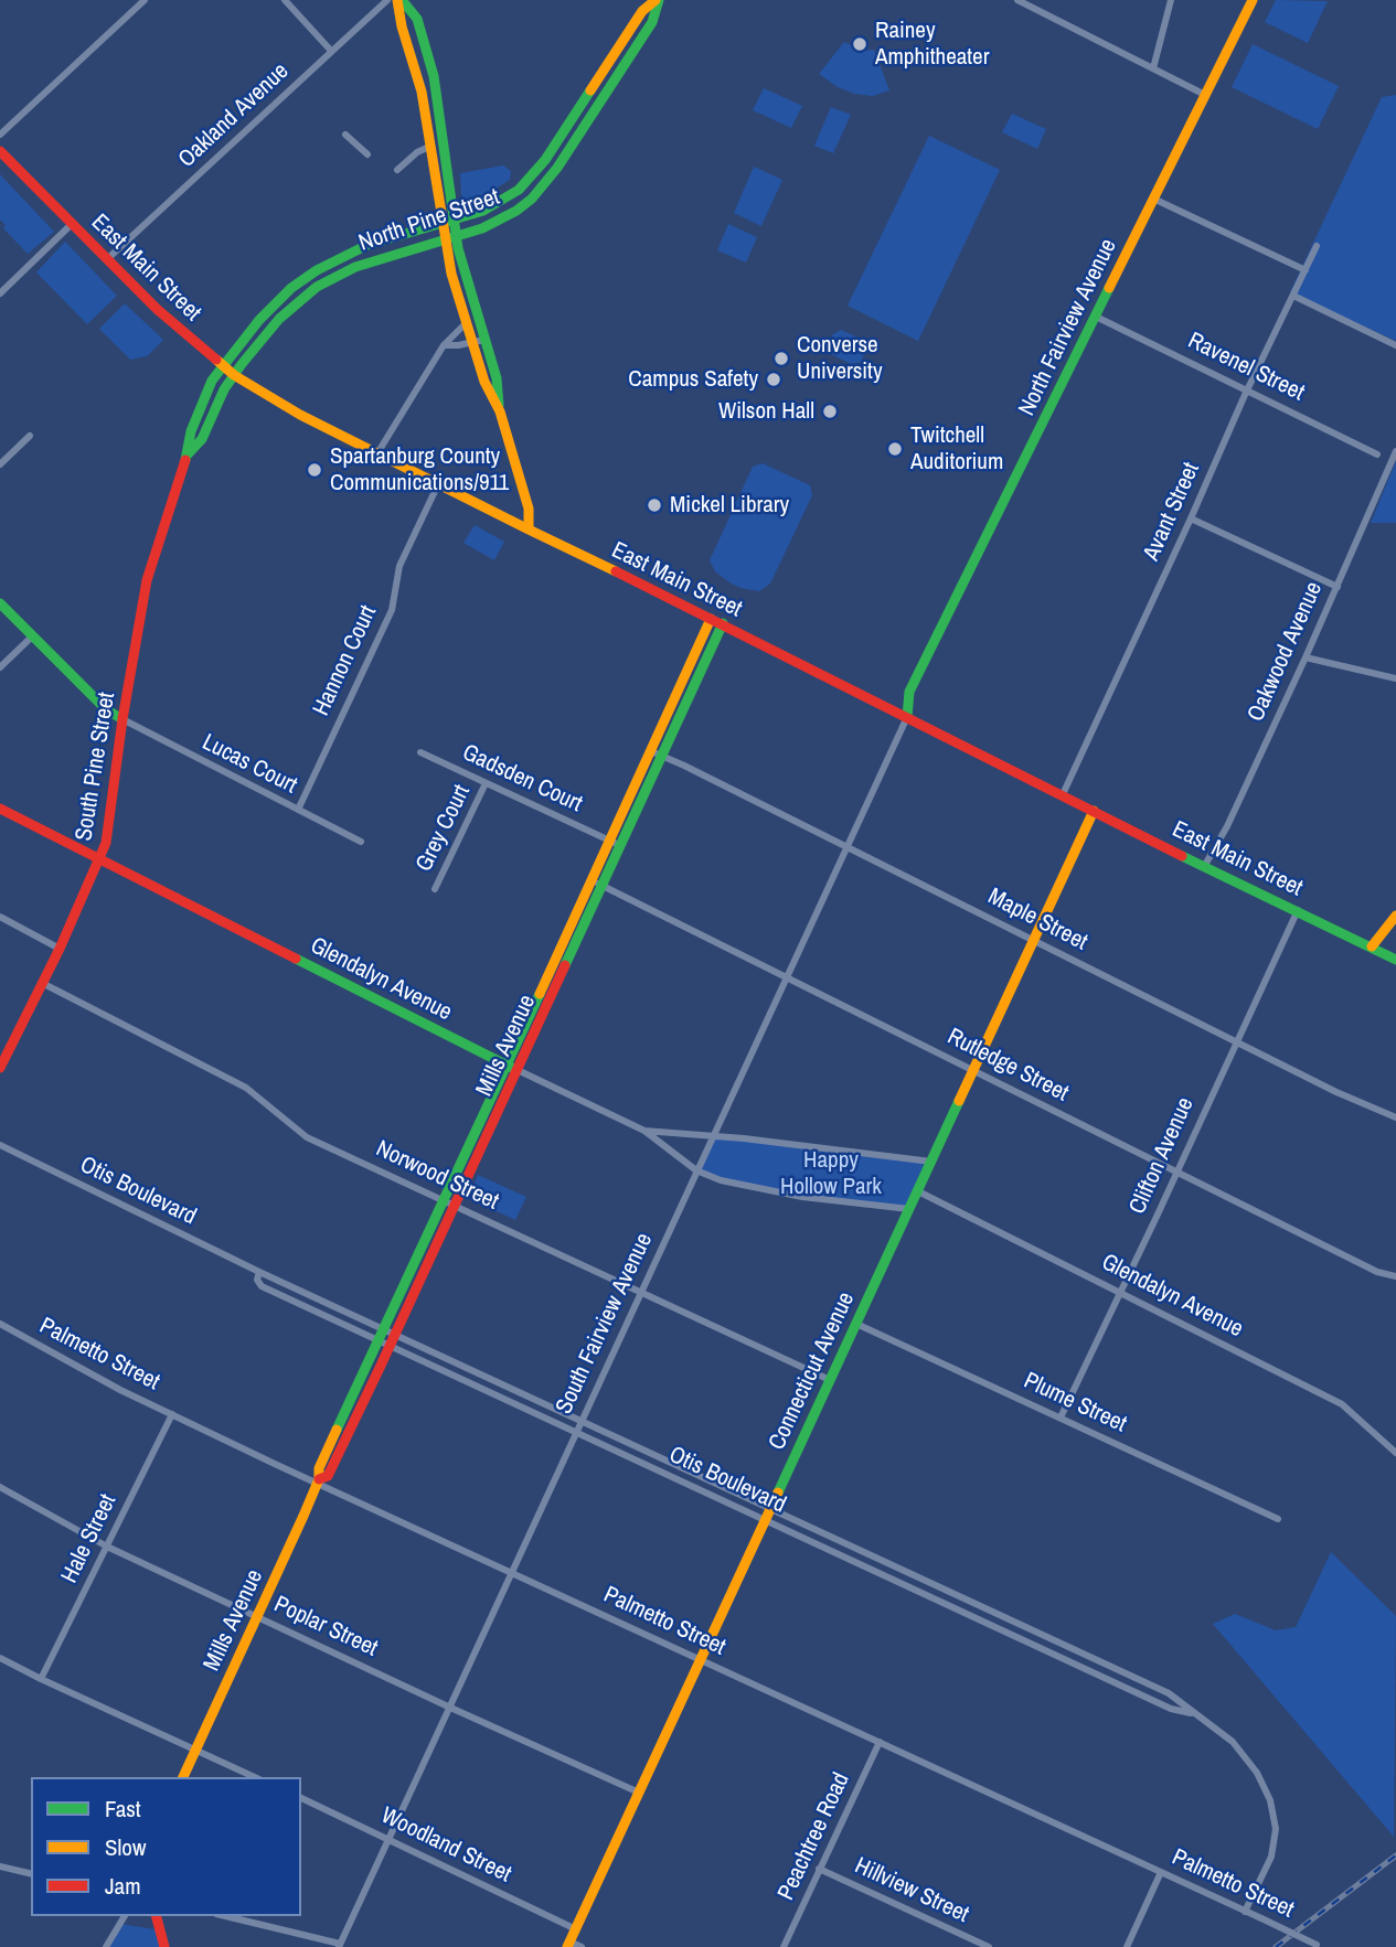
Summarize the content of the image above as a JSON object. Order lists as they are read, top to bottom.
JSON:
{
  "streets": {
    "main road": [
      "North Pine Street",
      "East Main Street",
      "North Fairview Avenue",
      "South Pine Street",
      "Glendalyn Avenue",
      "Mills Avenue",
      "Connecticut Avenue"
    ],
    "street": [
      "Oakland Avenue",
      "Ravenel Street",
      "Avant Street",
      "Oakwood Avenue",
      "Hannon Court",
      "Lucas Court",
      "Gadsden Court",
      "Grey Court",
      "Maple Street",
      "Rutledge Street",
      "Clifton Avenue",
      "Norwood Street",
      "Otis Boulevard",
      "South Fairview Avenue",
      "Palmetto Street",
      "Plume Street",
      "Hale Street",
      "Poplar Street",
      "Peachtree Road",
      "Woodland Street",
      "Hillview Street"
    ]
  },
  "crossings": [
    ["Oakland Avenue", "East Main Street"],
    ["North Pine Street", "East Main Street"],
    ["North Pine Street", "South Pine Street"],
    ["East Main Street", "North Fairview Avenue"],
    ["East Main Street", "Avant Street"],
    ["East Main Street", "Oakwood Avenue"],
    ["East Main Street", "Hannon Court"],
    ["East Main Street", "South Pine Street"],
    ["East Main Street", "Mills Avenue"],
    ["East Main Street", "Clifton Avenue"],
    ["East Main Street", "South Fairview Avenue"],
    ["East Main Street", "Connecticut Avenue"],
    ["North Fairview Avenue", "Ravenel Street"],
    ["North Fairview Avenue", "South Fairview Avenue"],
    ["Ravenel Street", "Avant Street"],
    ["Hannon Court", "Lucas Court"],
    ["Lucas Court", "South Pine Street"],
    ["South Pine Street", "Glendalyn Avenue"],
    ["South Pine Street", "Norwood Street"],
    ["Gadsden Court", "Grey Court"],
    ["Gadsden Court", "Mills Avenue"],
    ["Maple Street", "Mills Avenue"],
    ["Maple Street", "Clifton Avenue"],
    ["Maple Street", "South Fairview Avenue"],
    ["Maple Street", "Connecticut Avenue"],
    ["Glendalyn Avenue", "Mills Avenue"],
    ["Glendalyn Avenue", "Clifton Avenue"],
    ["Glendalyn Avenue", "South Fairview Avenue"],
    ["Glendalyn Avenue", "Connecticut Avenue"],
    ["Mills Avenue", "Rutledge Street"],
    ["Mills Avenue", "Norwood Street"],
    ["Mills Avenue", "Otis Boulevard"],
    ["Mills Avenue", "Palmetto Street"],
    ["Mills Avenue", "Poplar Street"],
    ["Rutledge Street", "Clifton Avenue"],
    ["Rutledge Street", "South Fairview Avenue"],
    ["Rutledge Street", "Connecticut Avenue"],
    ["Clifton Avenue", "Plume Street"],
    ["Norwood Street", "South Fairview Avenue"],
    ["Norwood Street", "Connecticut Avenue"],
    ["Otis Boulevard", "South Fairview Avenue"],
    ["Otis Boulevard", "Palmetto Street"],
    ["Otis Boulevard", "Connecticut Avenue"],
    ["South Fairview Avenue", "Palmetto Street"],
    ["South Fairview Avenue", "Poplar Street"],
    ["South Fairview Avenue", "Woodland Street"],
    ["Palmetto Street", "Connecticut Avenue"],
    ["Palmetto Street", "Hale Street"],
    ["Palmetto Street", "Peachtree Road"],
    ["Connecticut Avenue", "Plume Street"],
    ["Connecticut Avenue", "Poplar Street"],
    ["Connecticut Avenue", "Woodland Street"],
    ["Hale Street", "Poplar Street"],
    ["Peachtree Road", "Hillview Street"]
  ],
  "parks": ["Happy Hollow Park"],
  "places": [
    "Rainey Amphitheater",
    "Converse University",
    "Campus Safety",
    "Wilson Hall",
    "Twitchell Auditorium",
    "Spartanburg County Communications/911",
    "Mickel Library"
  ],
  "legend": ["Fast", "Slow", "Jam"]
}
